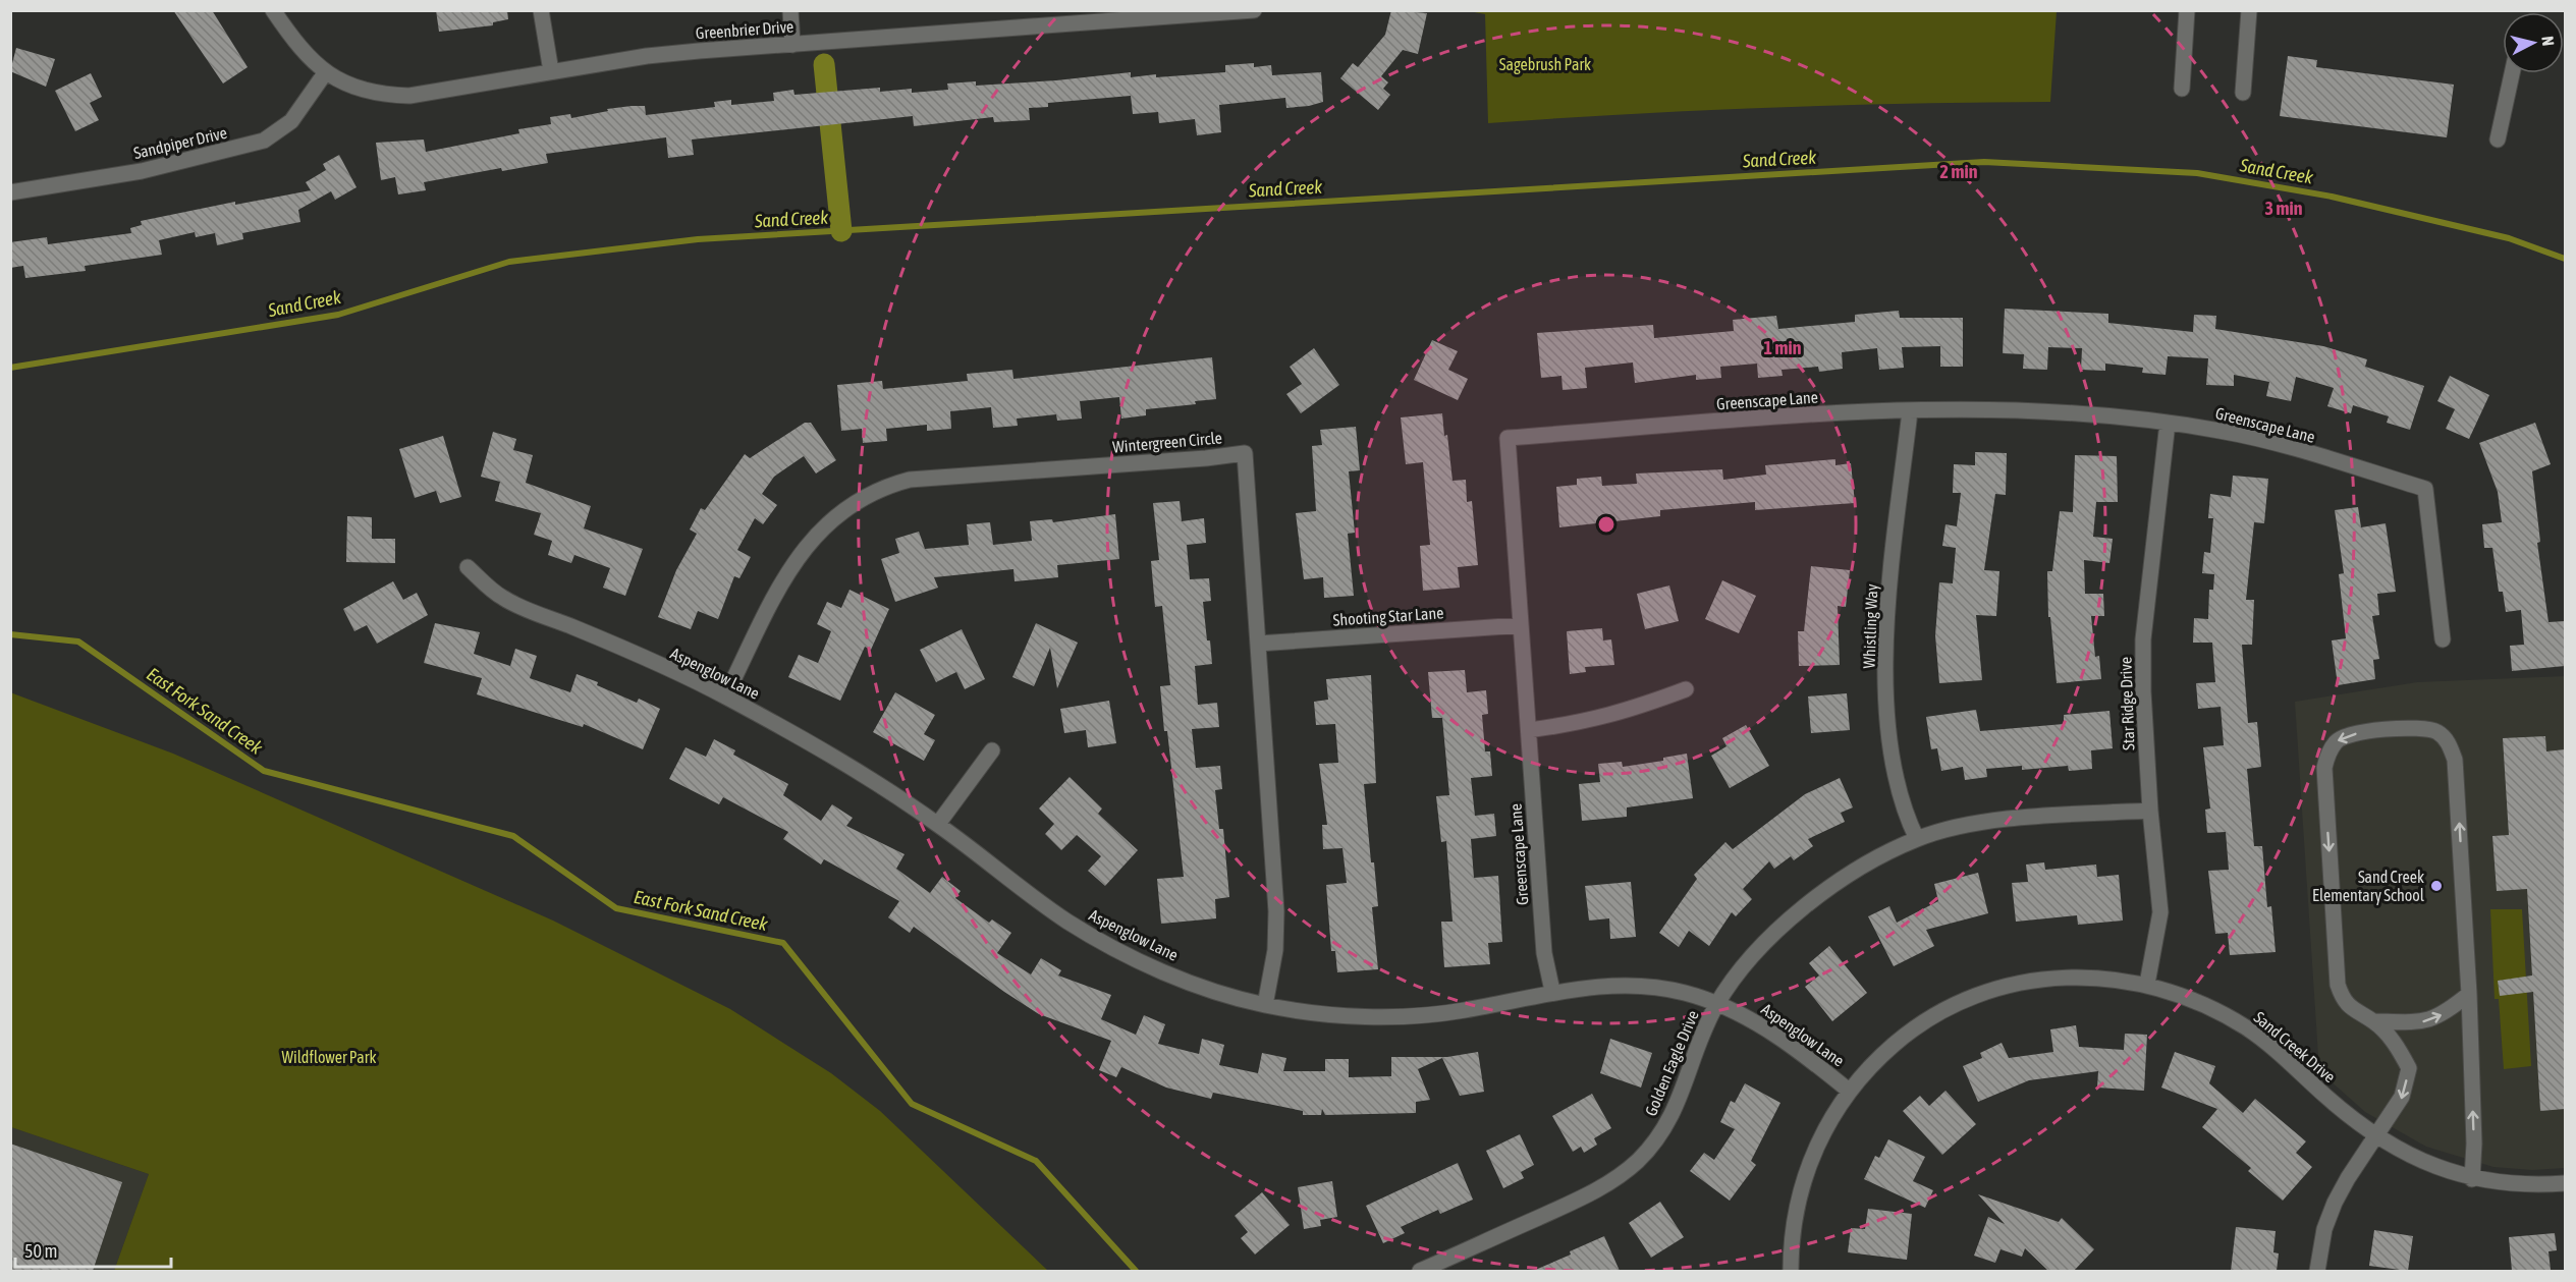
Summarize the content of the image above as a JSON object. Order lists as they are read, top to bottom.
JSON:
{
  "streets": {
    "street": [
      "Greenbrier Drive",
      "Sandpiper Drive",
      "Greenscape Lane",
      "Wintergreen Circle",
      "Shooting Star Lane",
      "Whistling Way",
      "Aspenglow Lane",
      "Star Ridge Drive",
      "Sand Creek Drive",
      "Golden Eagle Drive"
    ]
  },
  "crossings": [
    ["Greenbrier Drive", "Sandpiper Drive"],
    ["Greenscape Lane", "Shooting Star Lane"],
    ["Greenscape Lane", "Whistling Way"],
    ["Greenscape Lane", "Aspenglow Lane"],
    ["Greenscape Lane", "Star Ridge Drive"],
    ["Wintergreen Circle", "Shooting Star Lane"],
    ["Wintergreen Circle", "Aspenglow Lane"],
    ["Whistling Way", "Golden Eagle Drive"],
    ["Aspenglow Lane", "Sand Creek Drive"],
    ["Aspenglow Lane", "Golden Eagle Drive"],
    ["Star Ridge Drive", "Sand Creek Drive"],
    ["Star Ridge Drive", "Golden Eagle Drive"]
  ],
  "water": ["Sand Creek", "East Fork Sand Creek"],
  "parks": ["Sagebrush Park", "Wildflower Park"],
  "places": ["Sand Creek Elementary School"],
  "scale_bar": "50 m",
  "north": "right",
  "rings": ["2 min", "3 min", "1 min"]
}
